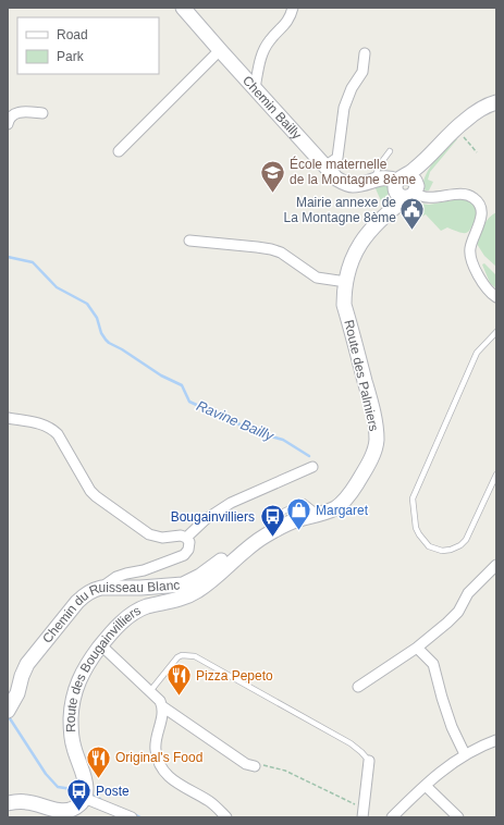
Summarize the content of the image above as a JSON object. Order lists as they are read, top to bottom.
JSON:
{
  "streets": {
    "main road": [
      "Chemin Bailly",
      "Route des Palmiers",
      "Chemin du Ruisseau Blanc",
      "Route des Bougainvilliers"
    ]
  },
  "crossings": [
    ["Chemin Bailly", "Route des Palmiers"],
    ["Route des Palmiers", "Chemin du Ruisseau Blanc"],
    ["Route des Palmiers", "Route des Bougainvilliers"],
    ["Chemin du Ruisseau Blanc", "Route des Bougainvilliers"]
  ],
  "water": ["Ravine Bailly"],
  "places": {
    "school or university": ["École maternelle de la Montagne 8ème"],
    "public building": ["Mairie annexe de La Montagne 8ème"],
    "shop": ["Margaret"],
    "bus stop": ["Bougainvilliers", "Poste"],
    "restaurant": ["Pizza Pepeto", "Original's Food"]
  },
  "legend": ["Road", "Park"]
}
